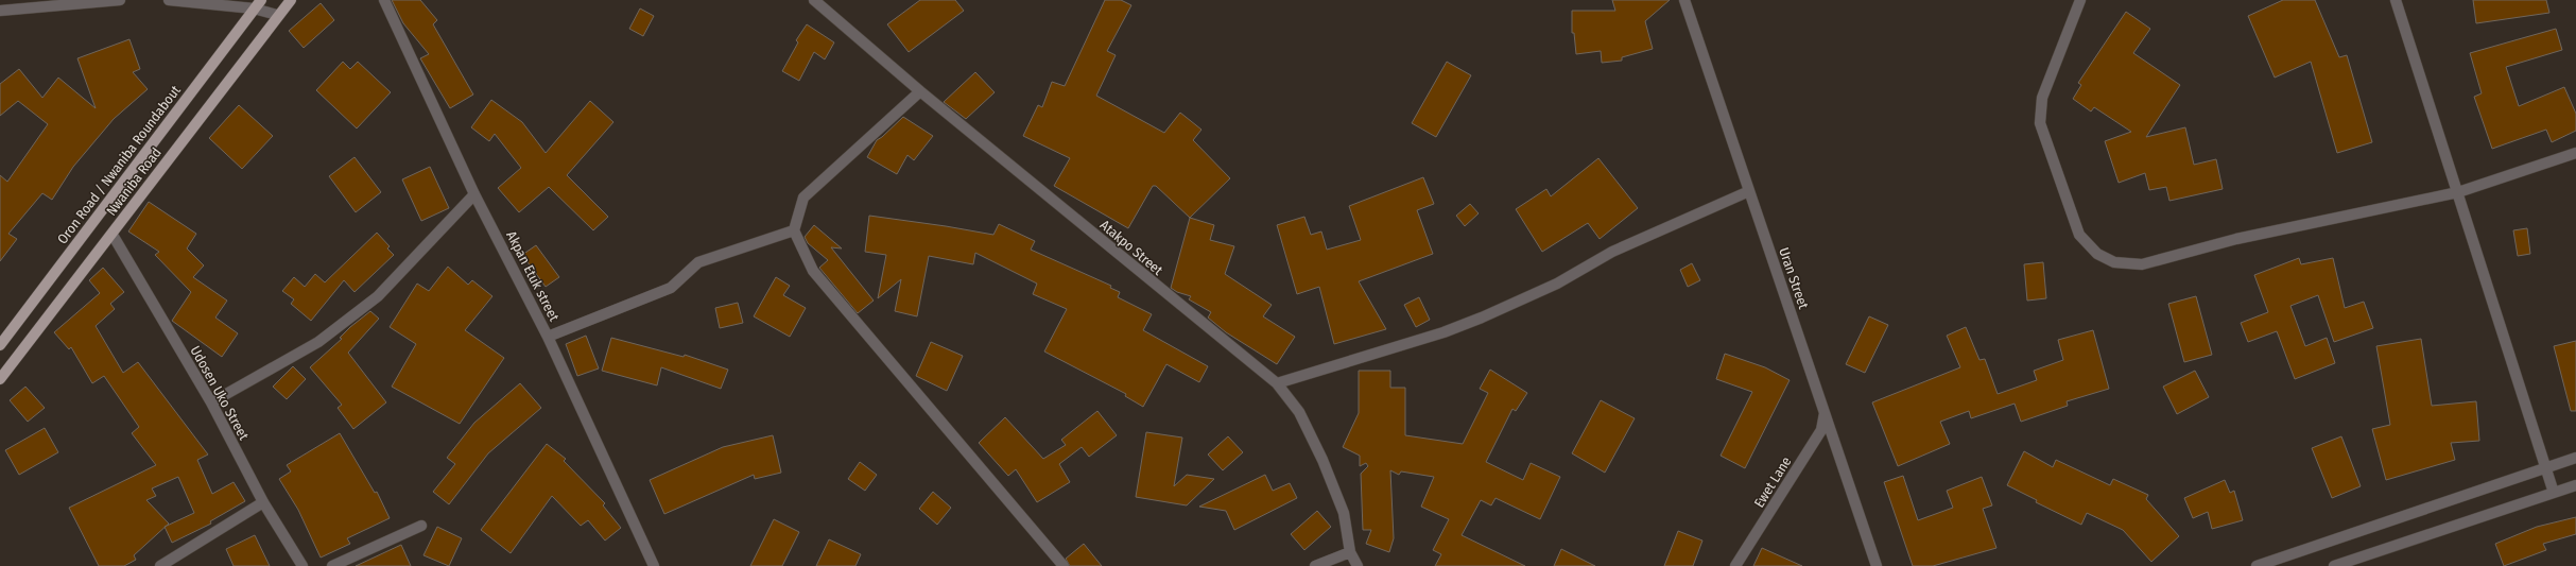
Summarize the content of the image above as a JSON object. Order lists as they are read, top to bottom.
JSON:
{
  "streets": {
    "main road": ["Oron Road / Nwaniba Roundabout", "Nwaniba Road"],
    "street": [
      "Atakpo Street",
      "Akpan Etuk street",
      "Uran Street",
      "Udosen Uko Street",
      "Ewet Lane"
    ]
  },
  "crossings": [
    ["Nwaniba Road", "Udosen Uko Street"],
    ["Uran Street", "Ewet Lane"]
  ]
}
